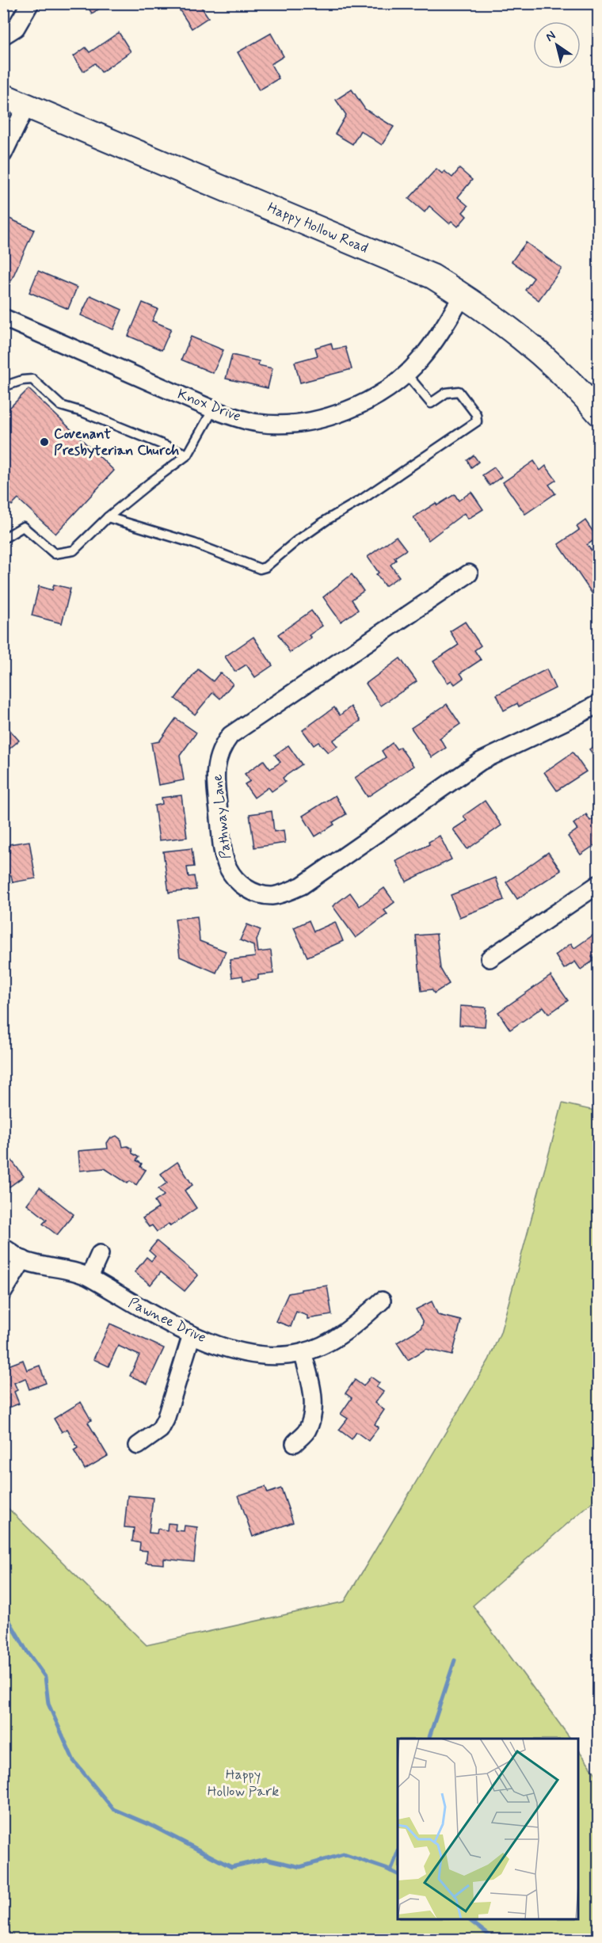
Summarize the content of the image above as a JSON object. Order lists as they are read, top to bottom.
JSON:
{
  "streets": {
    "main road": ["Happy Hollow Road"],
    "street": ["Knox Drive", "Pathway Lane", "Pawnee Drive"]
  },
  "crossings": [
    ["Happy Hollow Road", "Knox Drive"]
  ],
  "parks": ["Happy Hollow Park"],
  "places": ["Covenant Presbyterian Church"],
  "north": "top left"
}
